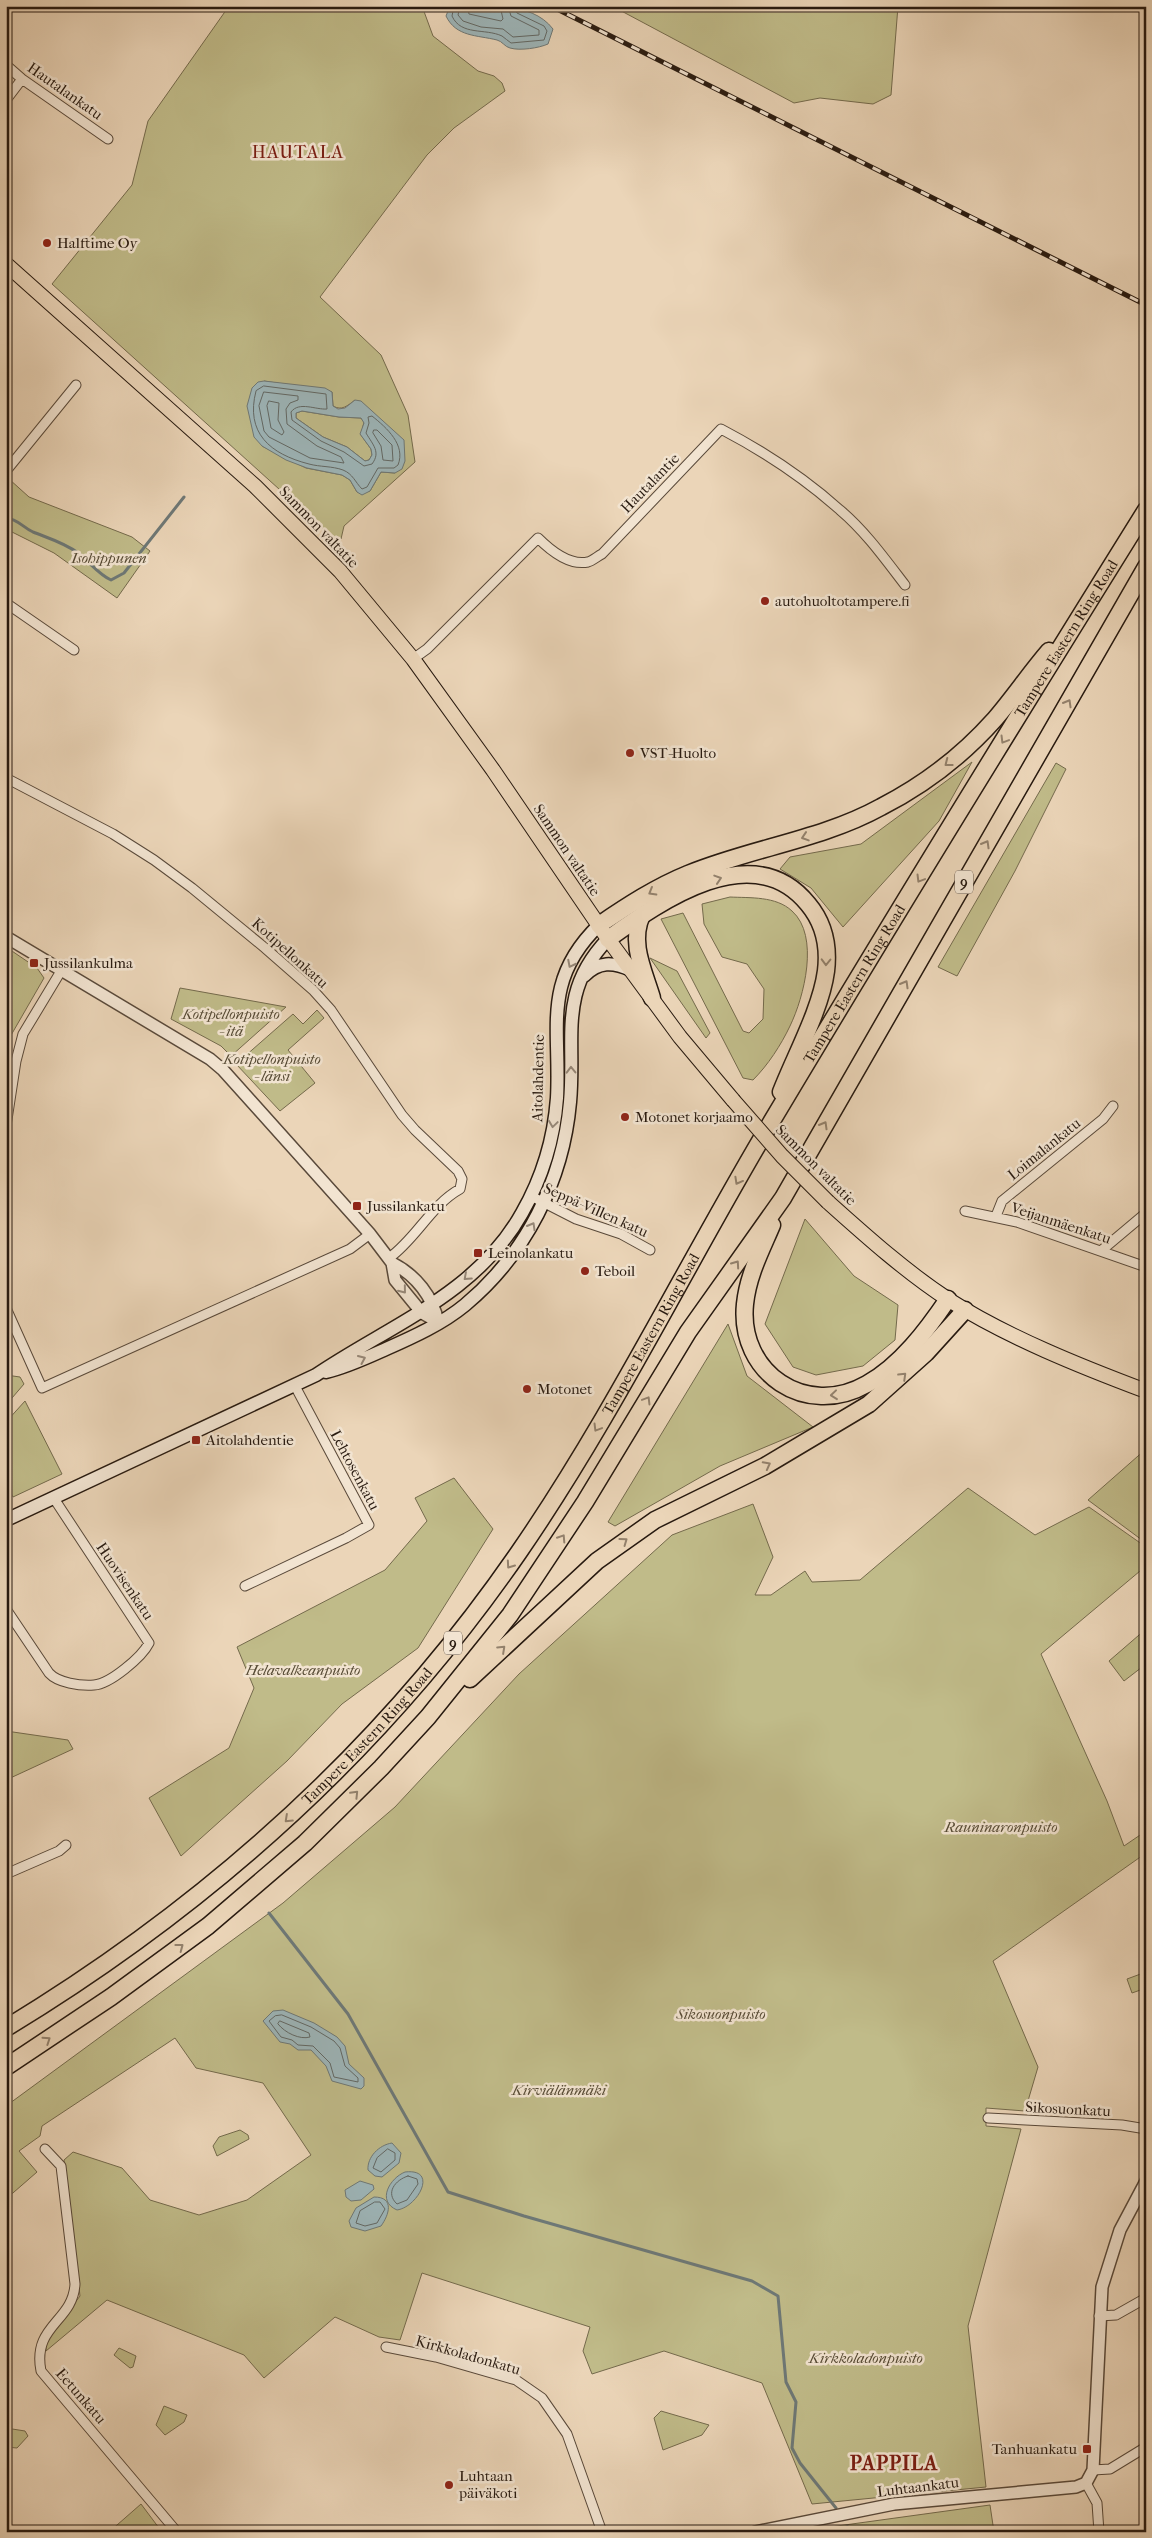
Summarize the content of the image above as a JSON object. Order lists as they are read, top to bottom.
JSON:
{
  "streets": {
    "highway": ["Tampere Eastern Ring Road", "9"],
    "main road": ["Sammon valtatie", "Aitolahdentie"],
    "street": [
      "Hautalankatu",
      "Hautalantie",
      "Kotipellonkatu",
      "Loimalankatu",
      "Seppä-Villen katu",
      "Veijanmäenkatu",
      "Lehtosenkatu",
      "Huovisenkatu",
      "Sikosuonkatu",
      "Kirkkoladonkatu",
      "Eetunkatu",
      "Luhtaankatu"
    ]
  },
  "crossings": [
    ["Hautalantie", "Sammon valtatie"],
    ["Sammon valtatie", "Aitolahdentie"],
    ["Aitolahdentie", "Seppä-Villen katu"],
    ["Aitolahdentie", "Lehtosenkatu"],
    ["Aitolahdentie", "Huovisenkatu"],
    ["Loimalankatu", "Veijanmäenkatu"]
  ],
  "districts": ["HAUTALA", "PAPPILA"],
  "parks": [
    "Isohippunen",
    "Kotipellonpuisto - itä",
    "Kotipellonpuisto - länsi",
    "Helavalkeanpuisto",
    "Rauninaronpuisto",
    "Sikosuonpuisto",
    "Kirviälänmäki",
    "Kirkkoladonpuisto"
  ],
  "places": {
    "other": [
      "Halftime Oy",
      "autohuoltotampere.fi",
      "VST-Huolto",
      "Motonet korjaamo",
      "Teboil",
      "Motonet",
      "Luhtaan päiväkoti"
    ],
    "transit": [
      "Jussilankulma",
      "Jussilankatu",
      "Leinolankatu",
      "Aitolahdentie",
      "Tanhuankatu"
    ]
  }
}
